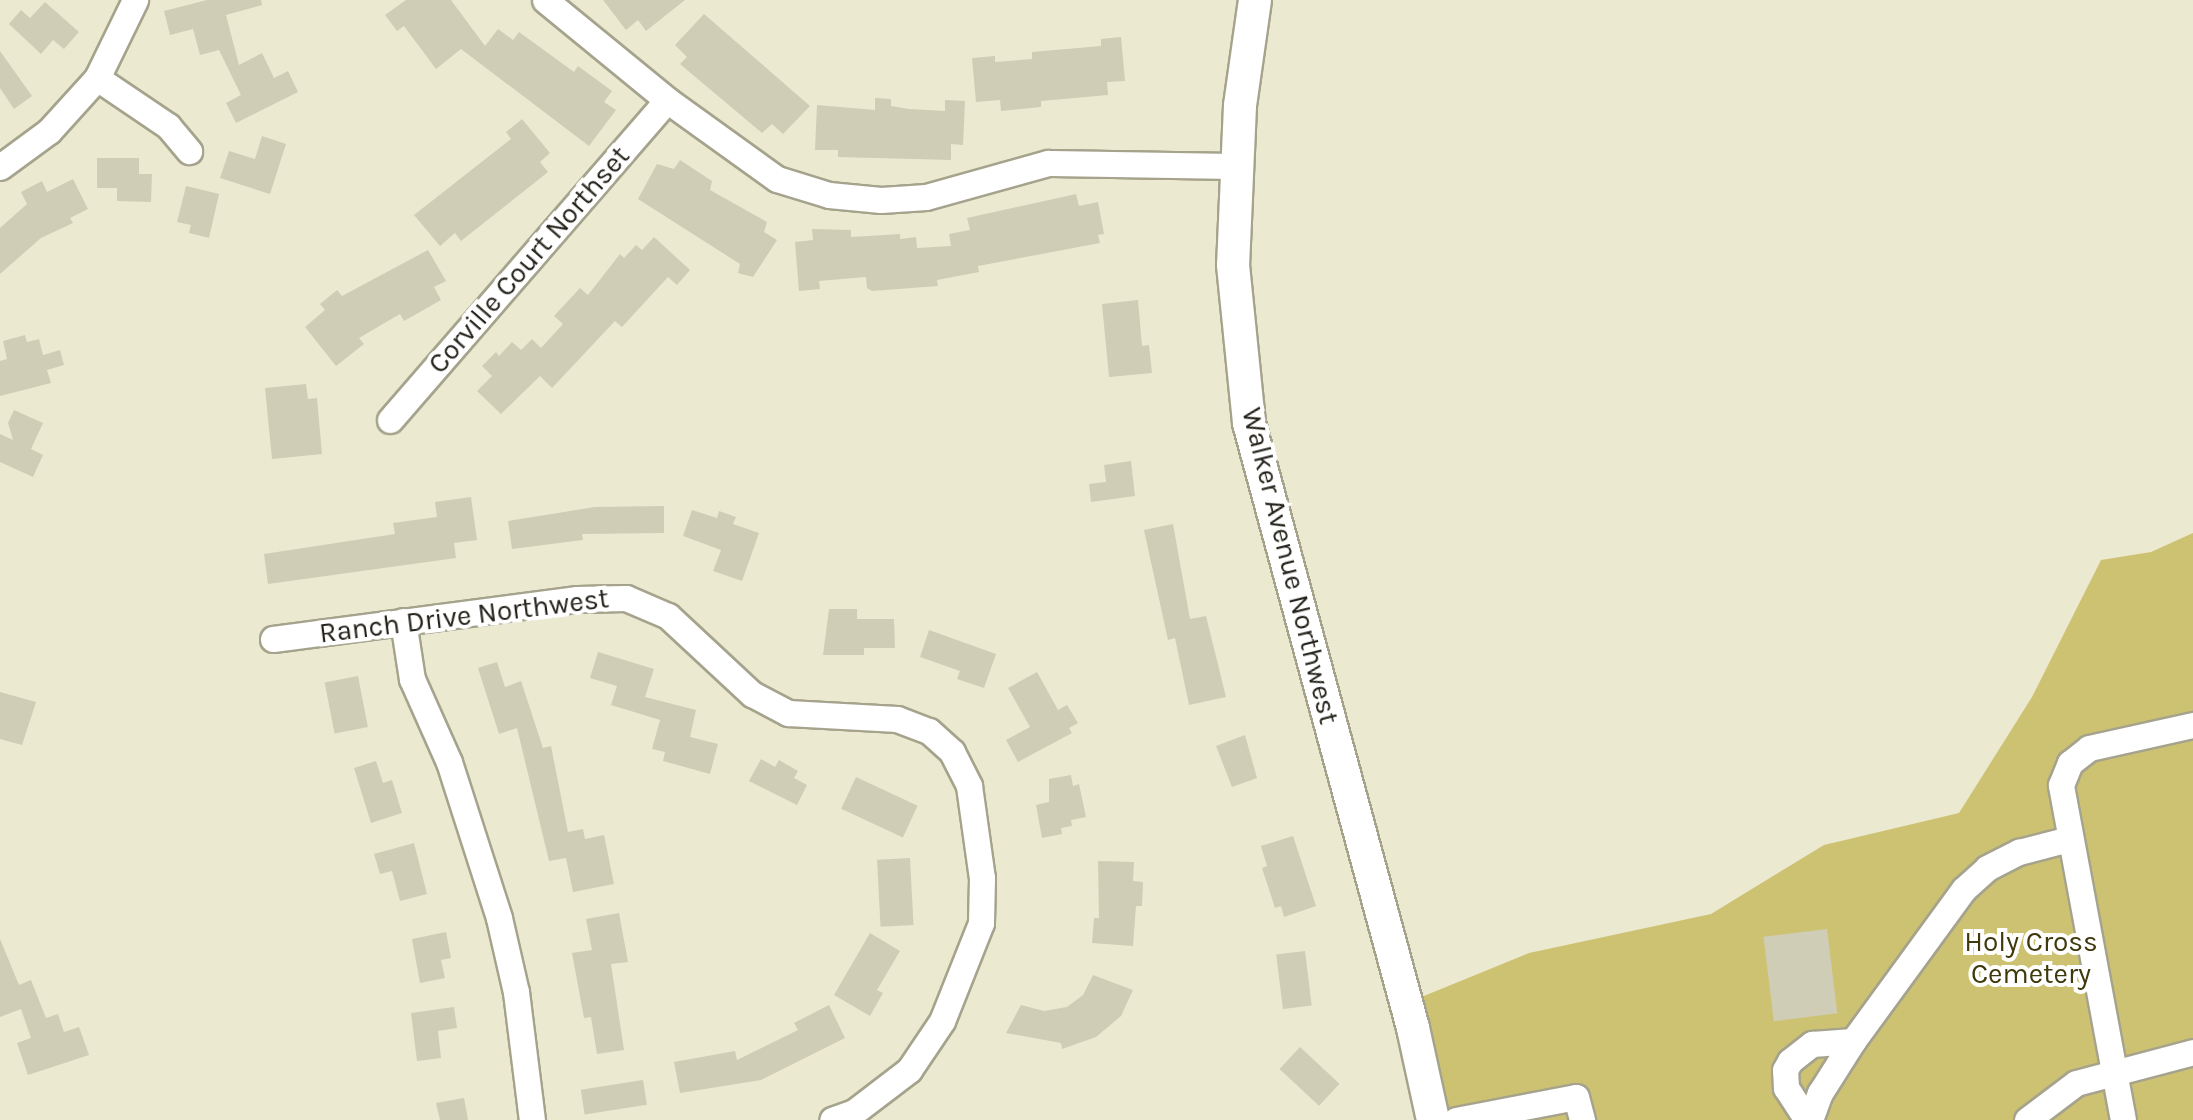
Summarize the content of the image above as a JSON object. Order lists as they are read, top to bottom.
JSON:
{
  "streets": {
    "main road": ["Walker Avenue Northwest"],
    "street": ["Corville Court Northset", "Ranch Drive Northwest"]
  },
  "parks": ["Holy Cross Cemetery"]
}
